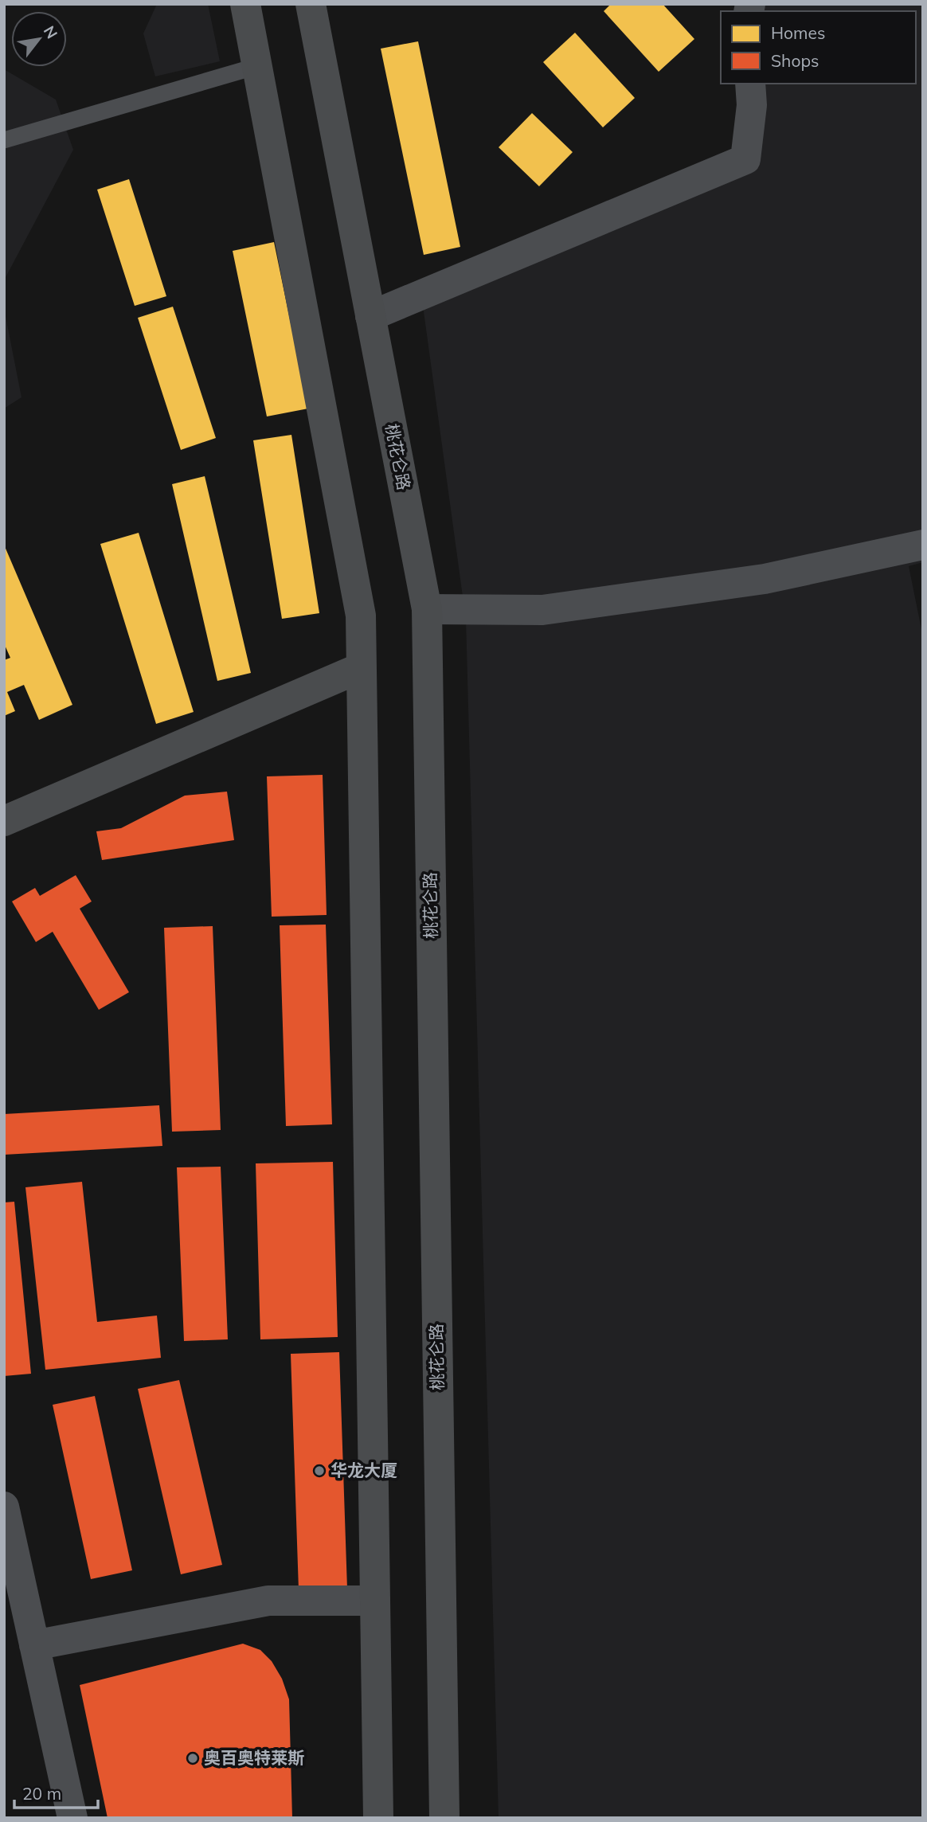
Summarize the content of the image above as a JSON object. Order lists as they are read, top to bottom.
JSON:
{
  "streets": {
    "main road": ["桃花仑路"]
  },
  "places": ["华龙大厦", "奥百奥特莱斯"],
  "legend": ["Homes", "Shops"],
  "scale_bar": "20 m",
  "north": "top right"
}
